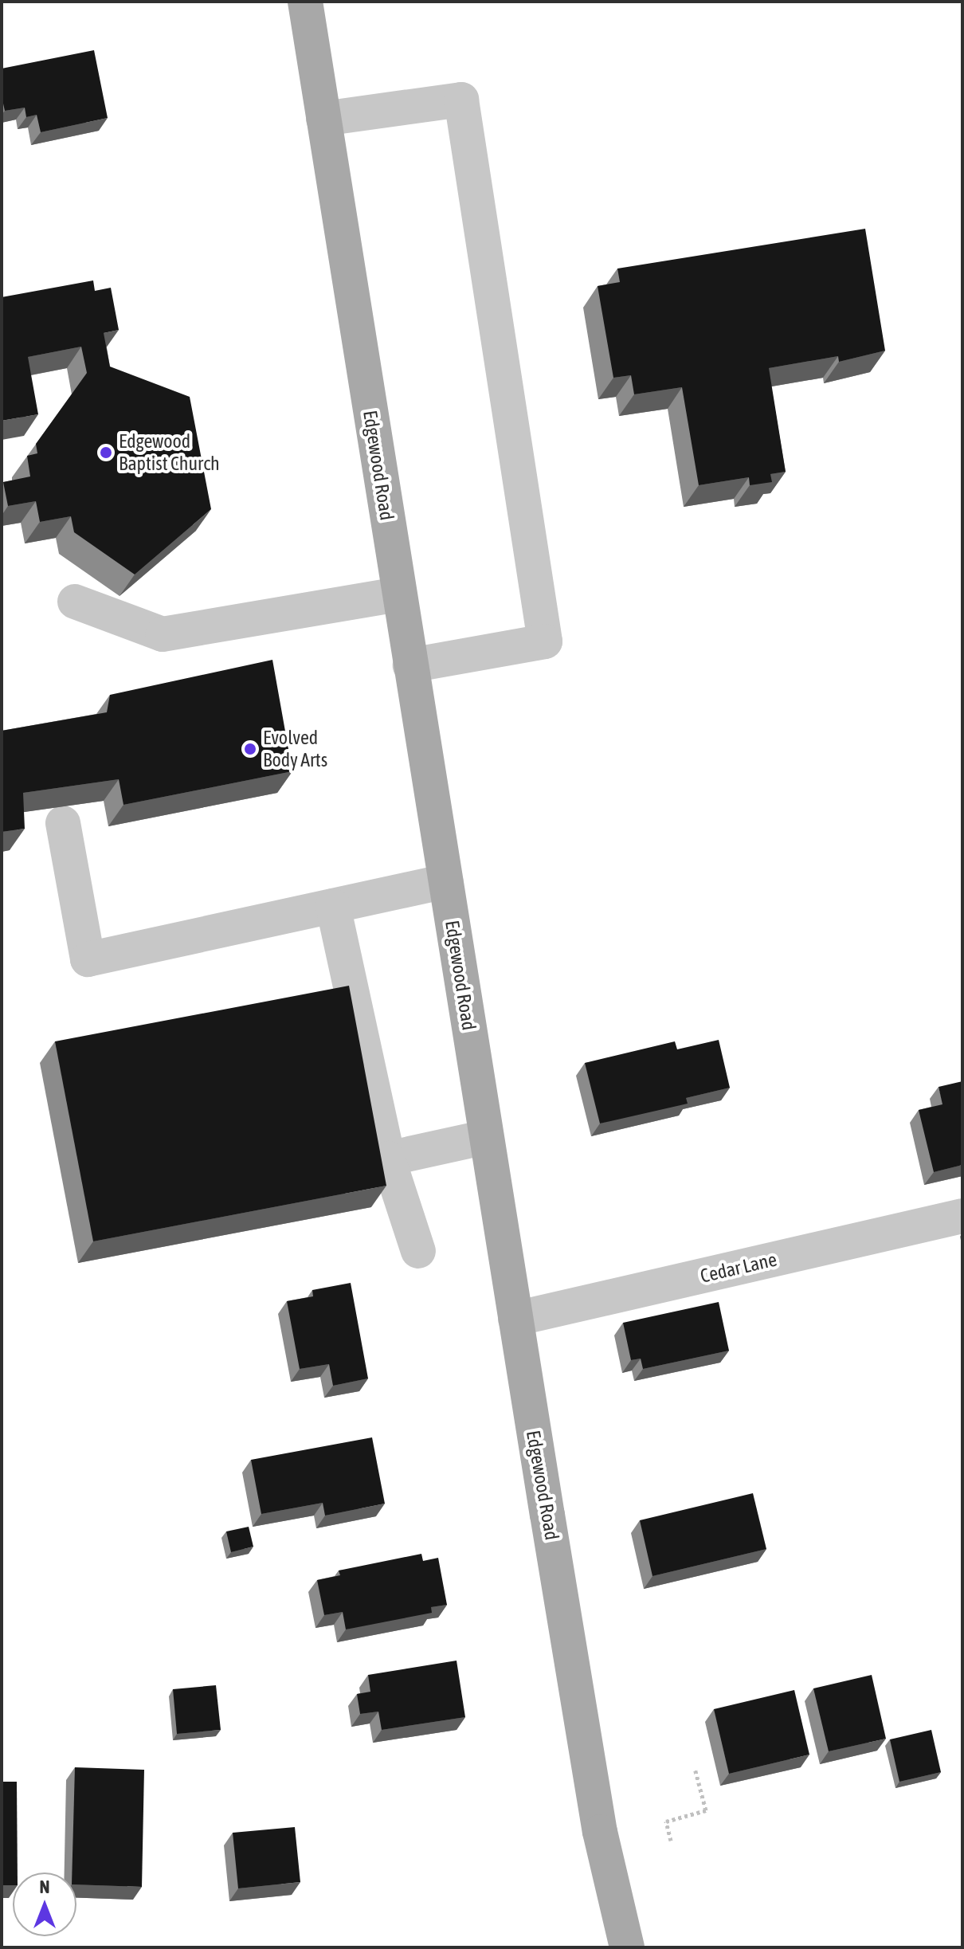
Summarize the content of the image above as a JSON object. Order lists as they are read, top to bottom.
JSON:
{
  "streets": {
    "main road": ["Edgewood Road"],
    "street": ["Cedar Lane"]
  },
  "crossings": [
    ["Edgewood Road", "Cedar Lane"]
  ],
  "places": ["Edgewood Baptist Church", "Evolved Body Arts"],
  "north": "top"
}
